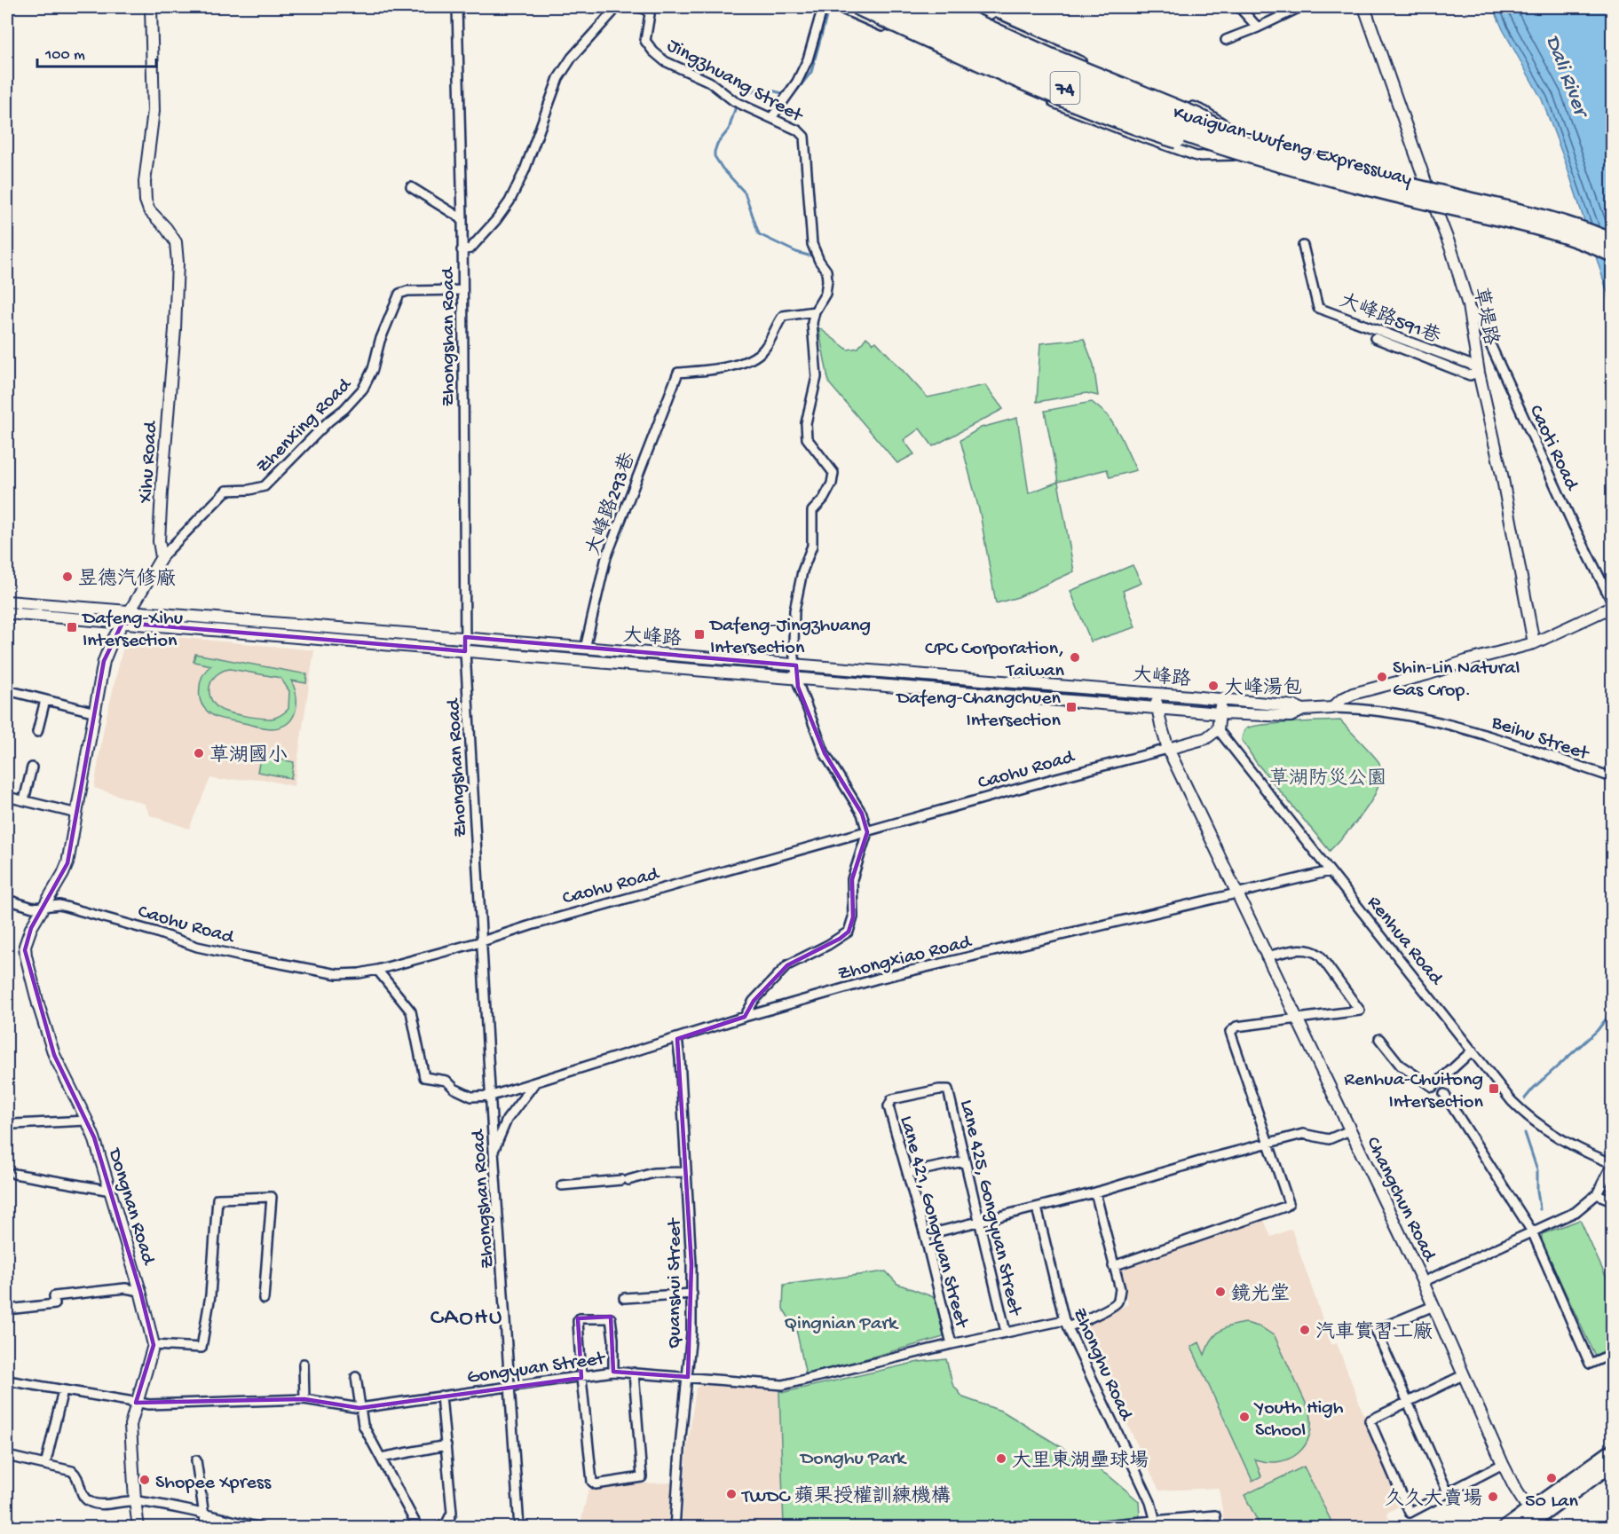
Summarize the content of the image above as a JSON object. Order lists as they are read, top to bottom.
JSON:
{
  "streets": {
    "main road": ["74", "Kuaiguan-Wufeng Expressway"],
    "street": [
      "Jingzhuang Street",
      "草堤路",
      "大峰路591巷",
      "Zhongshan Road",
      "Zhenxing Road",
      "Caoti Road",
      "Xihu Road",
      "大峰路293巷",
      "大峰路",
      "Beihu Street",
      "Caohu Road",
      "Renhua Road",
      "Zhongxiao Road",
      "Changchun Road",
      "Dongnan Road",
      "Lane 425, Gongyuan Street",
      "Lane 421, Gongyuan Street",
      "Quanshui Street",
      "Zhonghu Road",
      "Gongyuan Street"
    ]
  },
  "crossings": [
    ["Jingzhuang Street", "大峰路293巷"],
    ["Jingzhuang Street", "大峰路"],
    ["Jingzhuang Street", "Caohu Road"],
    ["草堤路", "大峰路591巷"],
    ["草堤路", "Caoti Road"],
    ["Zhongshan Road", "Zhenxing Road"],
    ["Zhongshan Road", "大峰路"],
    ["Zhongshan Road", "Caohu Road"],
    ["Zhongshan Road", "Zhongxiao Road"],
    ["Zhongshan Road", "Gongyuan Street"],
    ["Zhenxing Road", "Xihu Road"],
    ["大峰路293巷", "大峰路"],
    ["大峰路", "Changchun Road"],
    ["Caohu Road", "Renhua Road"],
    ["Caohu Road", "Changchun Road"],
    ["Caohu Road", "Dongnan Road"],
    ["Renhua Road", "Zhongxiao Road"],
    ["Zhongxiao Road", "Changchun Road"],
    ["Zhongxiao Road", "Quanshui Street"],
    ["Lane 425, Gongyuan Street", "Lane 421, Gongyuan Street"],
    ["Lane 425, Gongyuan Street", "Gongyuan Street"],
    ["Lane 421, Gongyuan Street", "Gongyuan Street"],
    ["Quanshui Street", "Gongyuan Street"],
    ["Zhonghu Road", "Gongyuan Street"]
  ],
  "districts": ["CAOHU"],
  "water": ["Dali River"],
  "parks": ["草湖防災公園", "Qingnian Park", "Donghu Park"],
  "places": {
    "other": [
      "昱德汽修廠",
      "CPC Corporation, Taiwan",
      "Shin-Lin Natural Gas Crop.",
      "大峰湯包",
      "草湖國小",
      "鏡光堂",
      "汽車實習工廠",
      "Youth High School",
      "大里東湖壘球場",
      "50 Lan",
      "Shopee Xpress",
      "TWDC 蘋果授權訓練機構",
      "久久大賣場"
    ],
    "transit": [
      "Dafeng-Xihu Intersection",
      "Dafeng-Jingzhuang Intersection",
      "Dafeng-Changchuen Intersection",
      "Renhua-Chuitong Intersection"
    ]
  },
  "scale_bar": "100 m"
}
